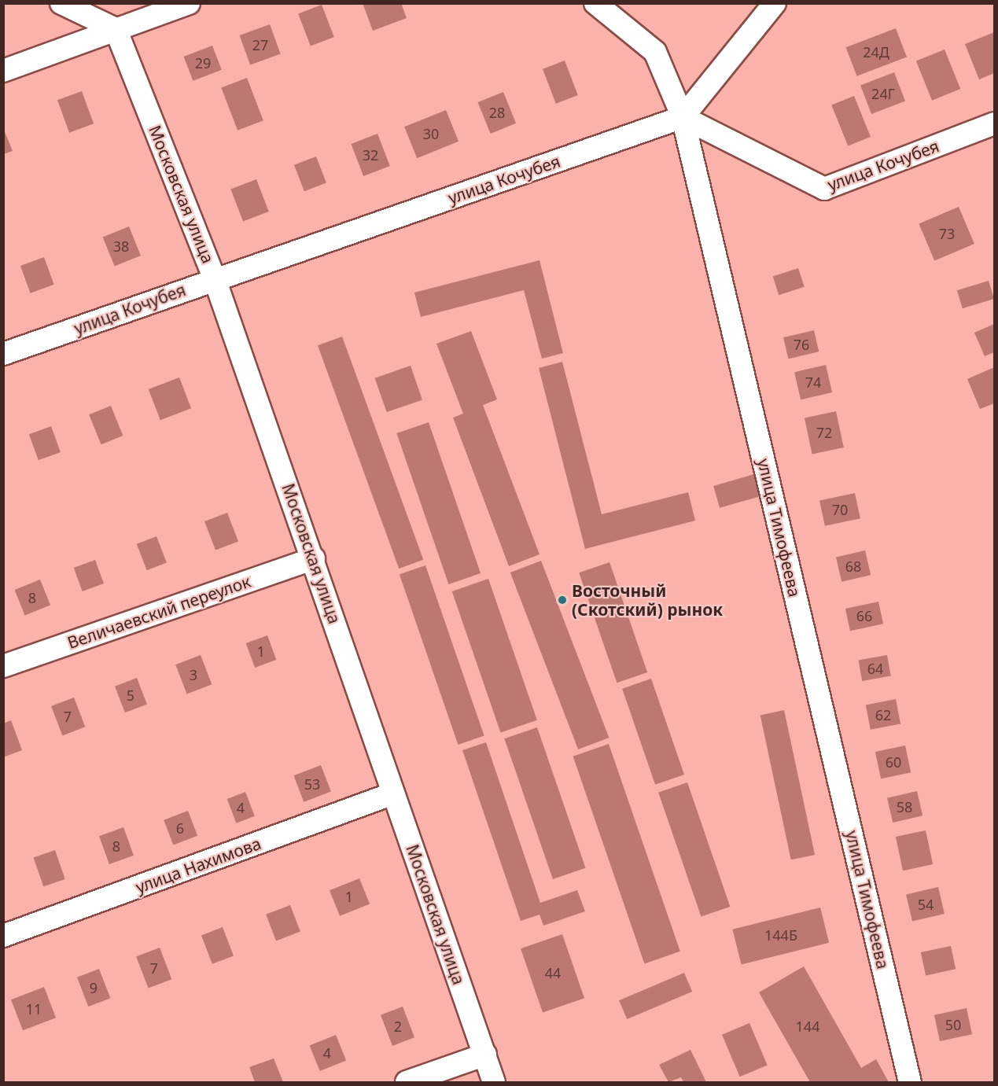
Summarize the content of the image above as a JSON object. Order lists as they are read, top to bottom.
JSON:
{
  "streets": {
    "street": [
      "улица Кочубея",
      "Московская улица",
      "улица Тимофеева",
      "Величаевский переулок",
      "улица Нахимова"
    ]
  },
  "crossings": [
    ["улица Кочубея", "Московская улица"],
    ["улица Кочубея", "улица Тимофеева"],
    ["Московская улица", "Величаевский переулок"],
    ["Московская улица", "улица Нахимова"]
  ],
  "places": ["Восточный (Скотский) рынок"],
  "house_numbers": [
    "27",
    "24Д",
    "29",
    "24Г",
    "28",
    "30",
    "32",
    "73",
    "38",
    "76",
    "74",
    "72",
    "70",
    "68",
    "8",
    "66",
    "1",
    "64",
    "3",
    "5",
    "62",
    "7",
    "60",
    "53",
    "58",
    "4",
    "6",
    "8",
    "1",
    "54",
    "144Б",
    "7",
    "44",
    "9",
    "11",
    "50",
    "2",
    "144",
    "4"
  ]
}
